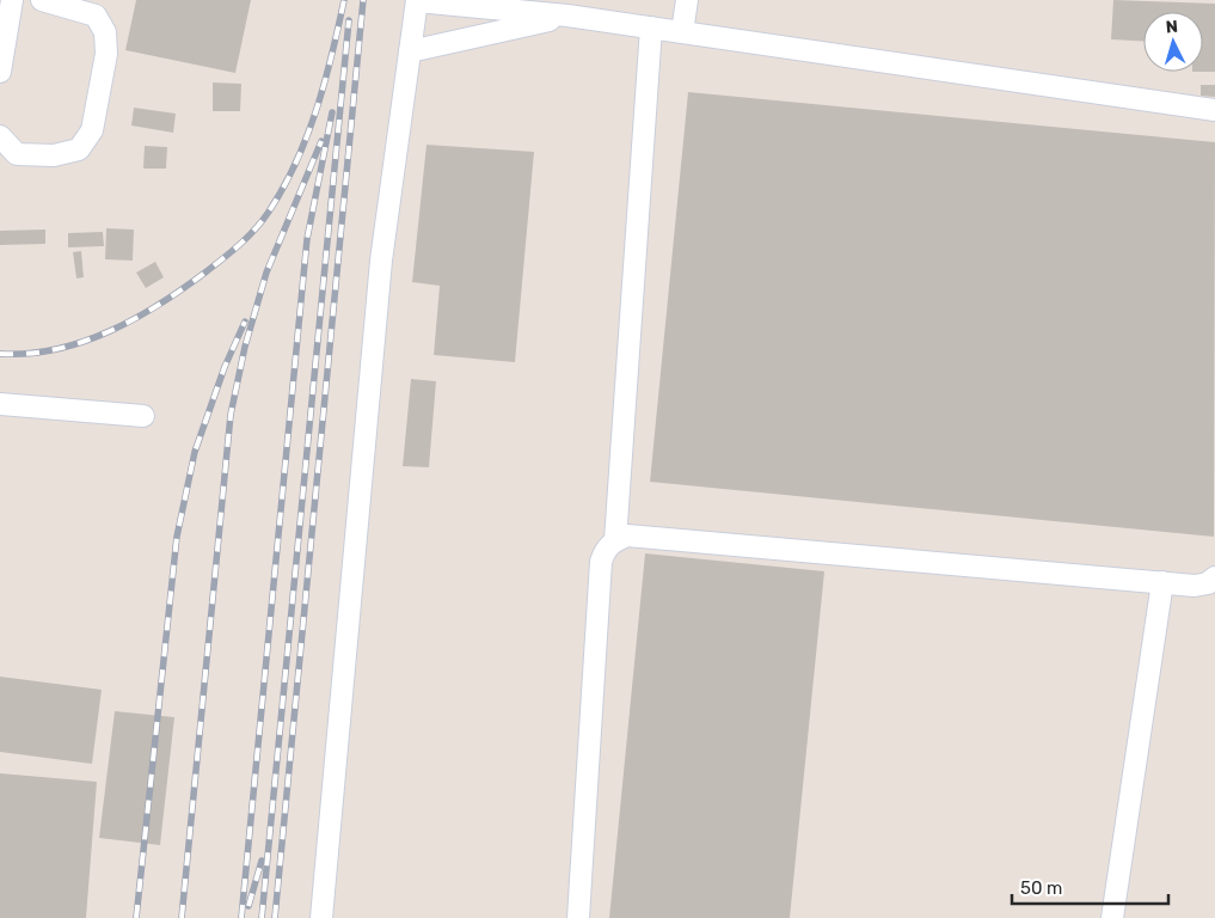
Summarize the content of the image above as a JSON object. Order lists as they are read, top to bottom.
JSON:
{
  "scale_bar": "50 m",
  "north": "top"
}
